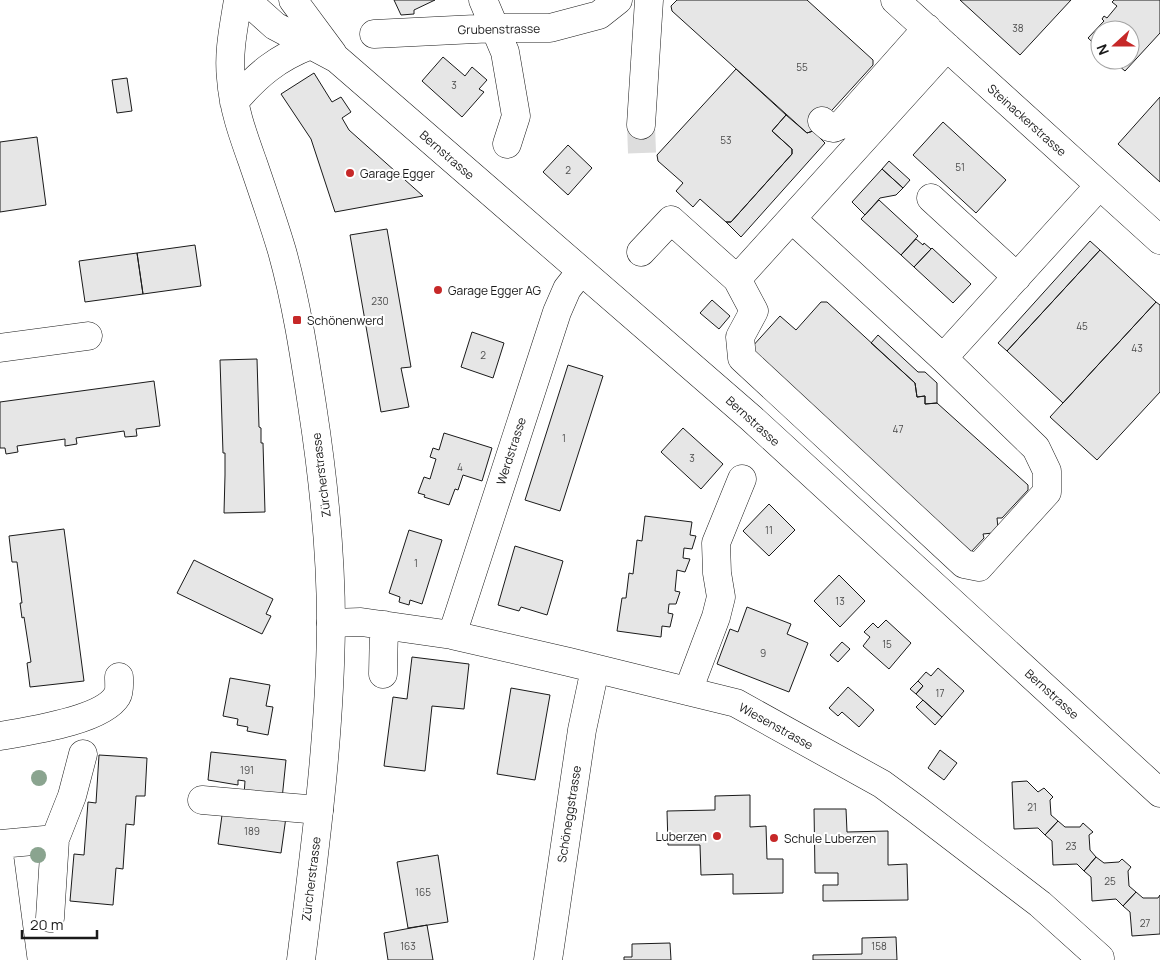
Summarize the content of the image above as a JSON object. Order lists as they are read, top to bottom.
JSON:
{
  "streets": {
    "street": [
      "Grubenstrasse",
      "Steinackerstrasse",
      "Bernstrasse",
      "Werdstrasse",
      "Zürcherstrasse",
      "Wiesenstrasse",
      "Schöneggstrasse"
    ]
  },
  "crossings": [
    ["Bernstrasse", "Werdstrasse"],
    ["Werdstrasse", "Wiesenstrasse"],
    ["Zürcherstrasse", "Wiesenstrasse"],
    ["Wiesenstrasse", "Schöneggstrasse"]
  ],
  "places": {
    "other": [
      "Garage Egger",
      "Garage Egger AG",
      "Luberzen",
      "Schule Luberzen"
    ],
    "transit": ["Schönenwerd"]
  },
  "house_numbers": [
    "38",
    "55",
    "3",
    "53",
    "51",
    "2",
    "230",
    "45",
    "43",
    "2",
    "47",
    "1",
    "3",
    "4",
    "11",
    "1",
    "13",
    "15",
    "9",
    "17",
    "191",
    "21",
    "189",
    "23",
    "25",
    "165",
    "27",
    "163",
    "158"
  ],
  "scale_bar": "20 m",
  "north": "left"
}
